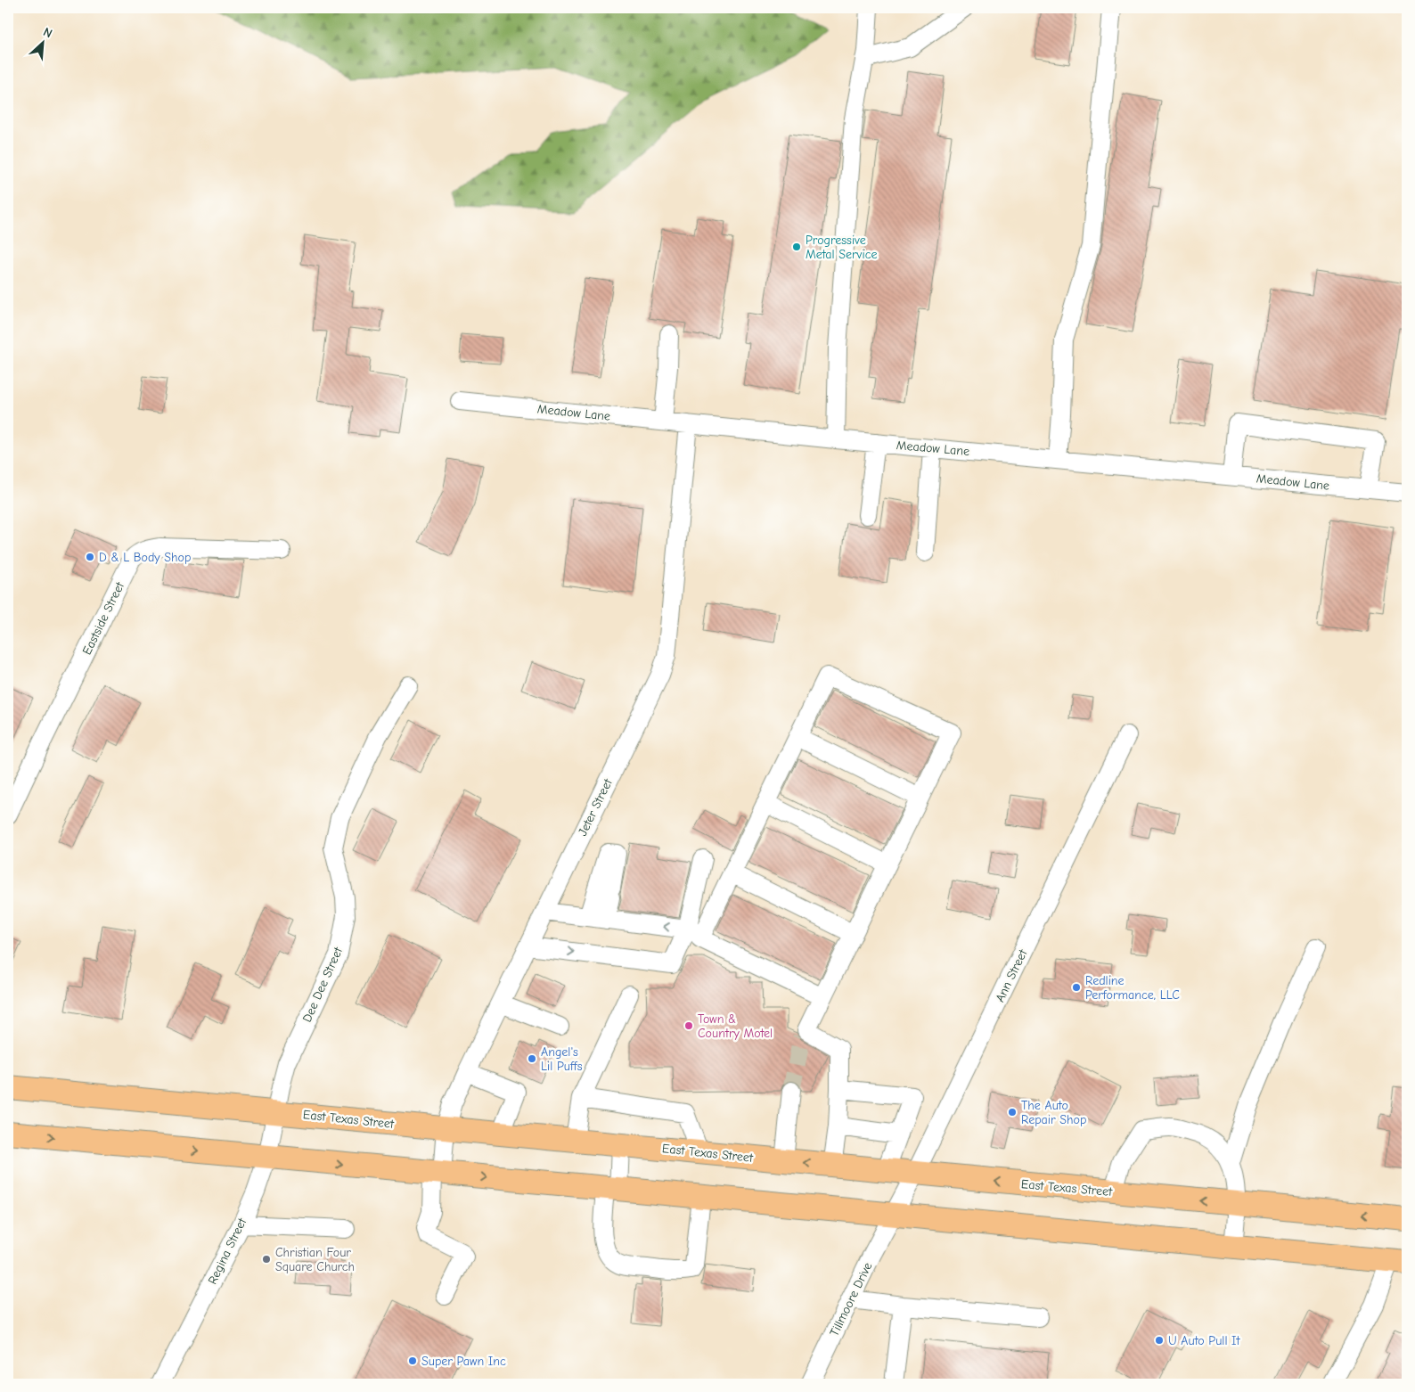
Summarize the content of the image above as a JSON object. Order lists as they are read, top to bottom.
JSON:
{
  "streets": {
    "main road": ["East Texas Street"],
    "street": [
      "Meadow Lane",
      "Eastside Street",
      "Jeter Street",
      "Ann Street",
      "Dee Dee Street",
      "Regina Street",
      "Tillmoore Drive"
    ]
  },
  "crossings": [
    ["Meadow Lane", "Jeter Street"],
    ["Jeter Street", "East Texas Street"],
    ["Ann Street", "East Texas Street"],
    ["Ann Street", "Tillmoore Drive"],
    ["Dee Dee Street", "East Texas Street"],
    ["Dee Dee Street", "Regina Street"],
    ["East Texas Street", "Regina Street"]
  ],
  "places": [
    "Progressive Metal Service",
    "D & L Body Shop",
    "Redline Performance, LLC",
    "Town & Country Motel",
    "Angel's Lil Puffs",
    "The Auto Repair Shop",
    "Christian Four Square Church",
    "U Auto Pull It",
    "Super Pawn Inc"
  ],
  "north": "top right"
}
